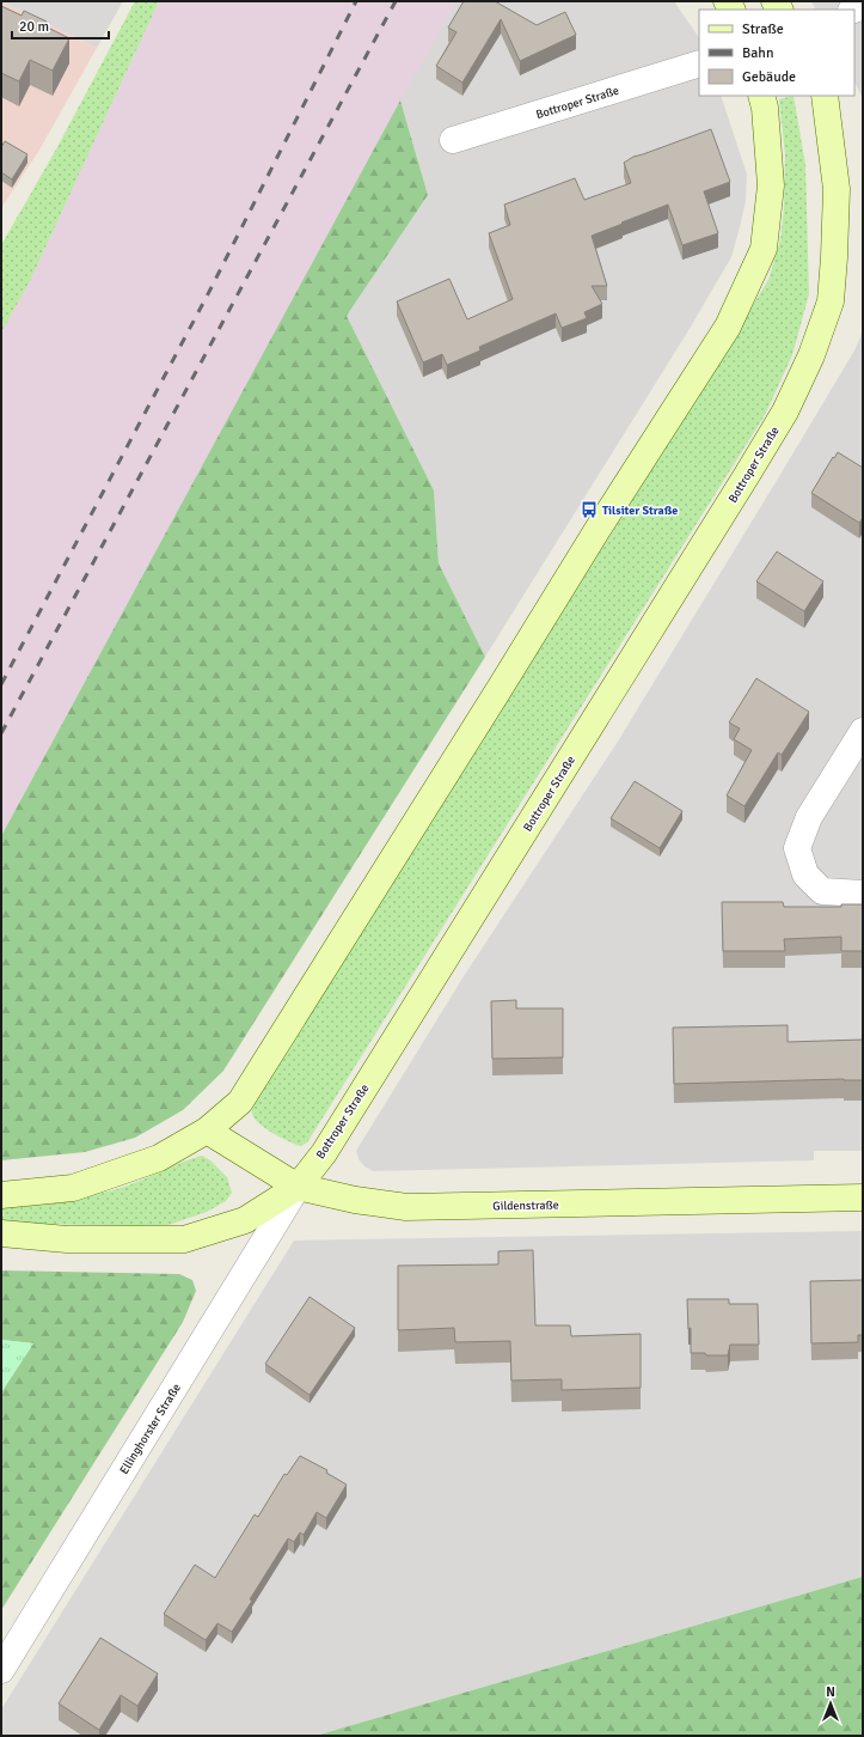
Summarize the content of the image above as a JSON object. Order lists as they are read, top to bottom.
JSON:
{
  "streets": {
    "main road": ["Bottroper Straße", "Gildenstraße"],
    "street": ["Ellinghorster Straße"]
  },
  "crossings": [
    ["Bottroper Straße", "Gildenstraße"],
    ["Bottroper Straße", "Ellinghorster Straße"],
    ["Gildenstraße", "Ellinghorster Straße"]
  ],
  "places": {
    "bus stop": ["Tilsiter Straße"]
  },
  "legend": ["Straße", "Bahn", "Gebäude"],
  "scale_bar": "20 m",
  "north": "top"
}
